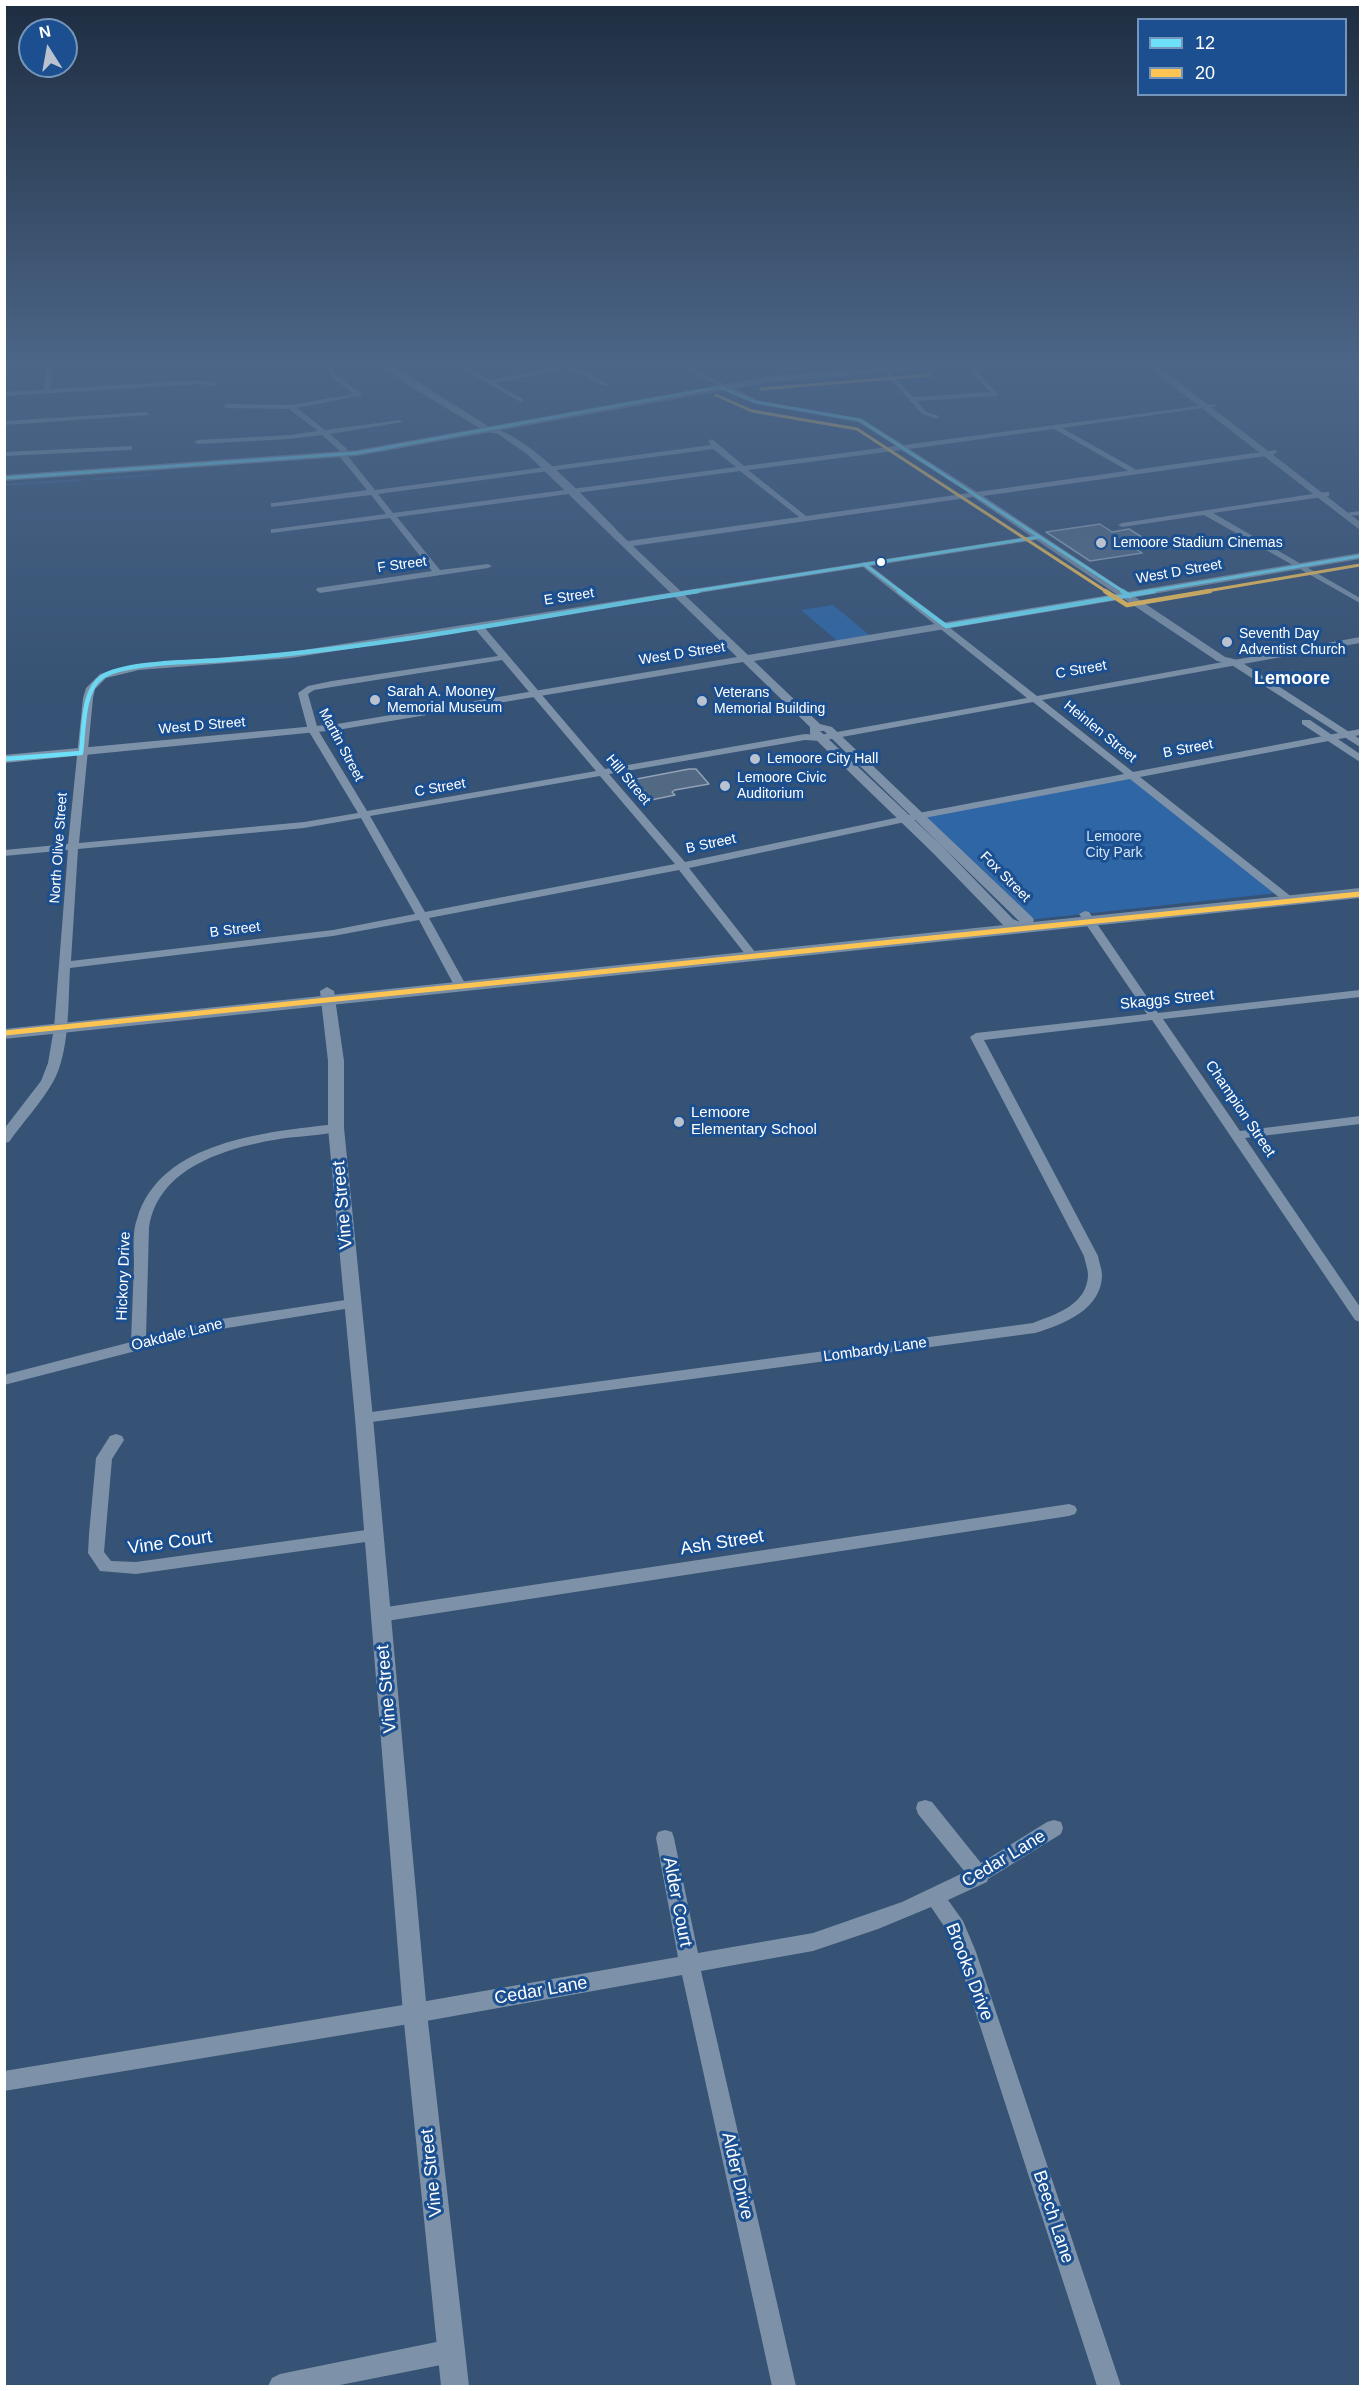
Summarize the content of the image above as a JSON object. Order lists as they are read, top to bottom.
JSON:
{
  "streets": {
    "street": [
      "F Street",
      "West D Street",
      "E Street",
      "C Street",
      "Heinlen Street",
      "Martin Street",
      "B Street",
      "Hill Street",
      "North Olive Street",
      "Fox Street",
      "Skaggs Street",
      "Champion Street",
      "Vine Street",
      "Hickory Drive",
      "Oakdale Lane",
      "Lombardy Lane",
      "Vine Court",
      "Ash Street",
      "Cedar Lane",
      "Alder Court",
      "Brooks Drive",
      "Alder Drive",
      "Beech Lane"
    ]
  },
  "crossings": [
    ["West D Street", "Heinlen Street"],
    ["West D Street", "Martin Street"],
    ["West D Street", "Hill Street"],
    ["West D Street", "North Olive Street"],
    ["West D Street", "Fox Street"],
    ["E Street", "Heinlen Street"],
    ["E Street", "Hill Street"],
    ["E Street", "North Olive Street"],
    ["E Street", "Fox Street"],
    ["C Street", "Heinlen Street"],
    ["C Street", "Martin Street"],
    ["C Street", "Hill Street"],
    ["C Street", "North Olive Street"],
    ["C Street", "Fox Street"],
    ["Heinlen Street", "B Street"],
    ["Martin Street", "B Street"],
    ["Martin Street", "Hill Street"],
    ["B Street", "Hill Street"],
    ["B Street", "North Olive Street"],
    ["B Street", "Fox Street"],
    ["Skaggs Street", "Champion Street"],
    ["Skaggs Street", "Lombardy Lane"],
    ["Vine Street", "Hickory Drive"],
    ["Vine Street", "Oakdale Lane"],
    ["Vine Street", "Lombardy Lane"],
    ["Vine Street", "Vine Court"],
    ["Vine Street", "Ash Street"],
    ["Vine Street", "Cedar Lane"],
    ["Hickory Drive", "Oakdale Lane"],
    ["Cedar Lane", "Alder Court"],
    ["Cedar Lane", "Brooks Drive"],
    ["Cedar Lane", "Alder Drive"],
    ["Alder Court", "Alder Drive"],
    ["Brooks Drive", "Beech Lane"]
  ],
  "districts": ["Lemoore"],
  "parks": ["Lemoore City Park"],
  "places": [
    "Lemoore Stadium Cinemas",
    "Seventh Day Adventist Church",
    "Sarah A. Mooney Memorial Museum",
    "Veterans Memorial Building",
    "Lemoore City Hall",
    "Lemoore Civic Auditorium",
    "Lemoore Elementary School"
  ],
  "lines": ["transit line 12", "transit line 20"],
  "legend": ["12", "20"],
  "north": "top"
}
